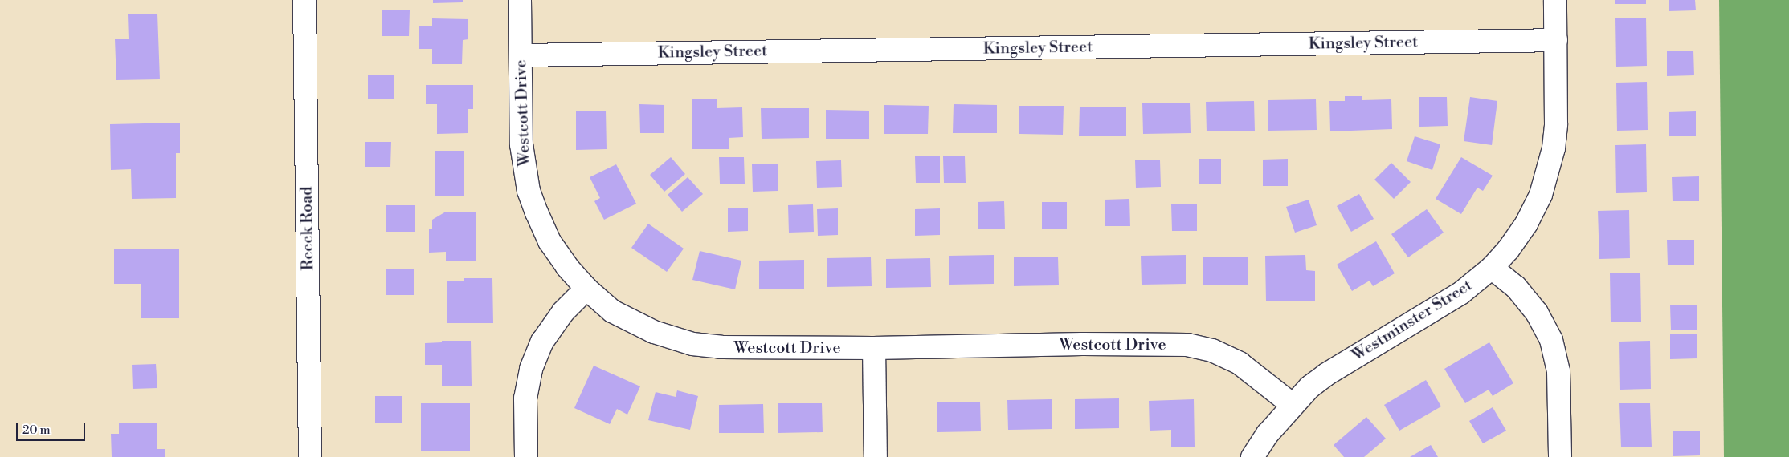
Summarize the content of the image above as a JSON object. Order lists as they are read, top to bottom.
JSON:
{
  "streets": {
    "street": [
      "Kingsley Street",
      "Westcott Drive",
      "Reeck Road",
      "Westminster Street"
    ]
  },
  "crossings": [
    ["Kingsley Street", "Westcott Drive"],
    ["Kingsley Street", "Westminster Street"],
    ["Westcott Drive", "Westminster Street"]
  ],
  "scale_bar": "20 m"
}
